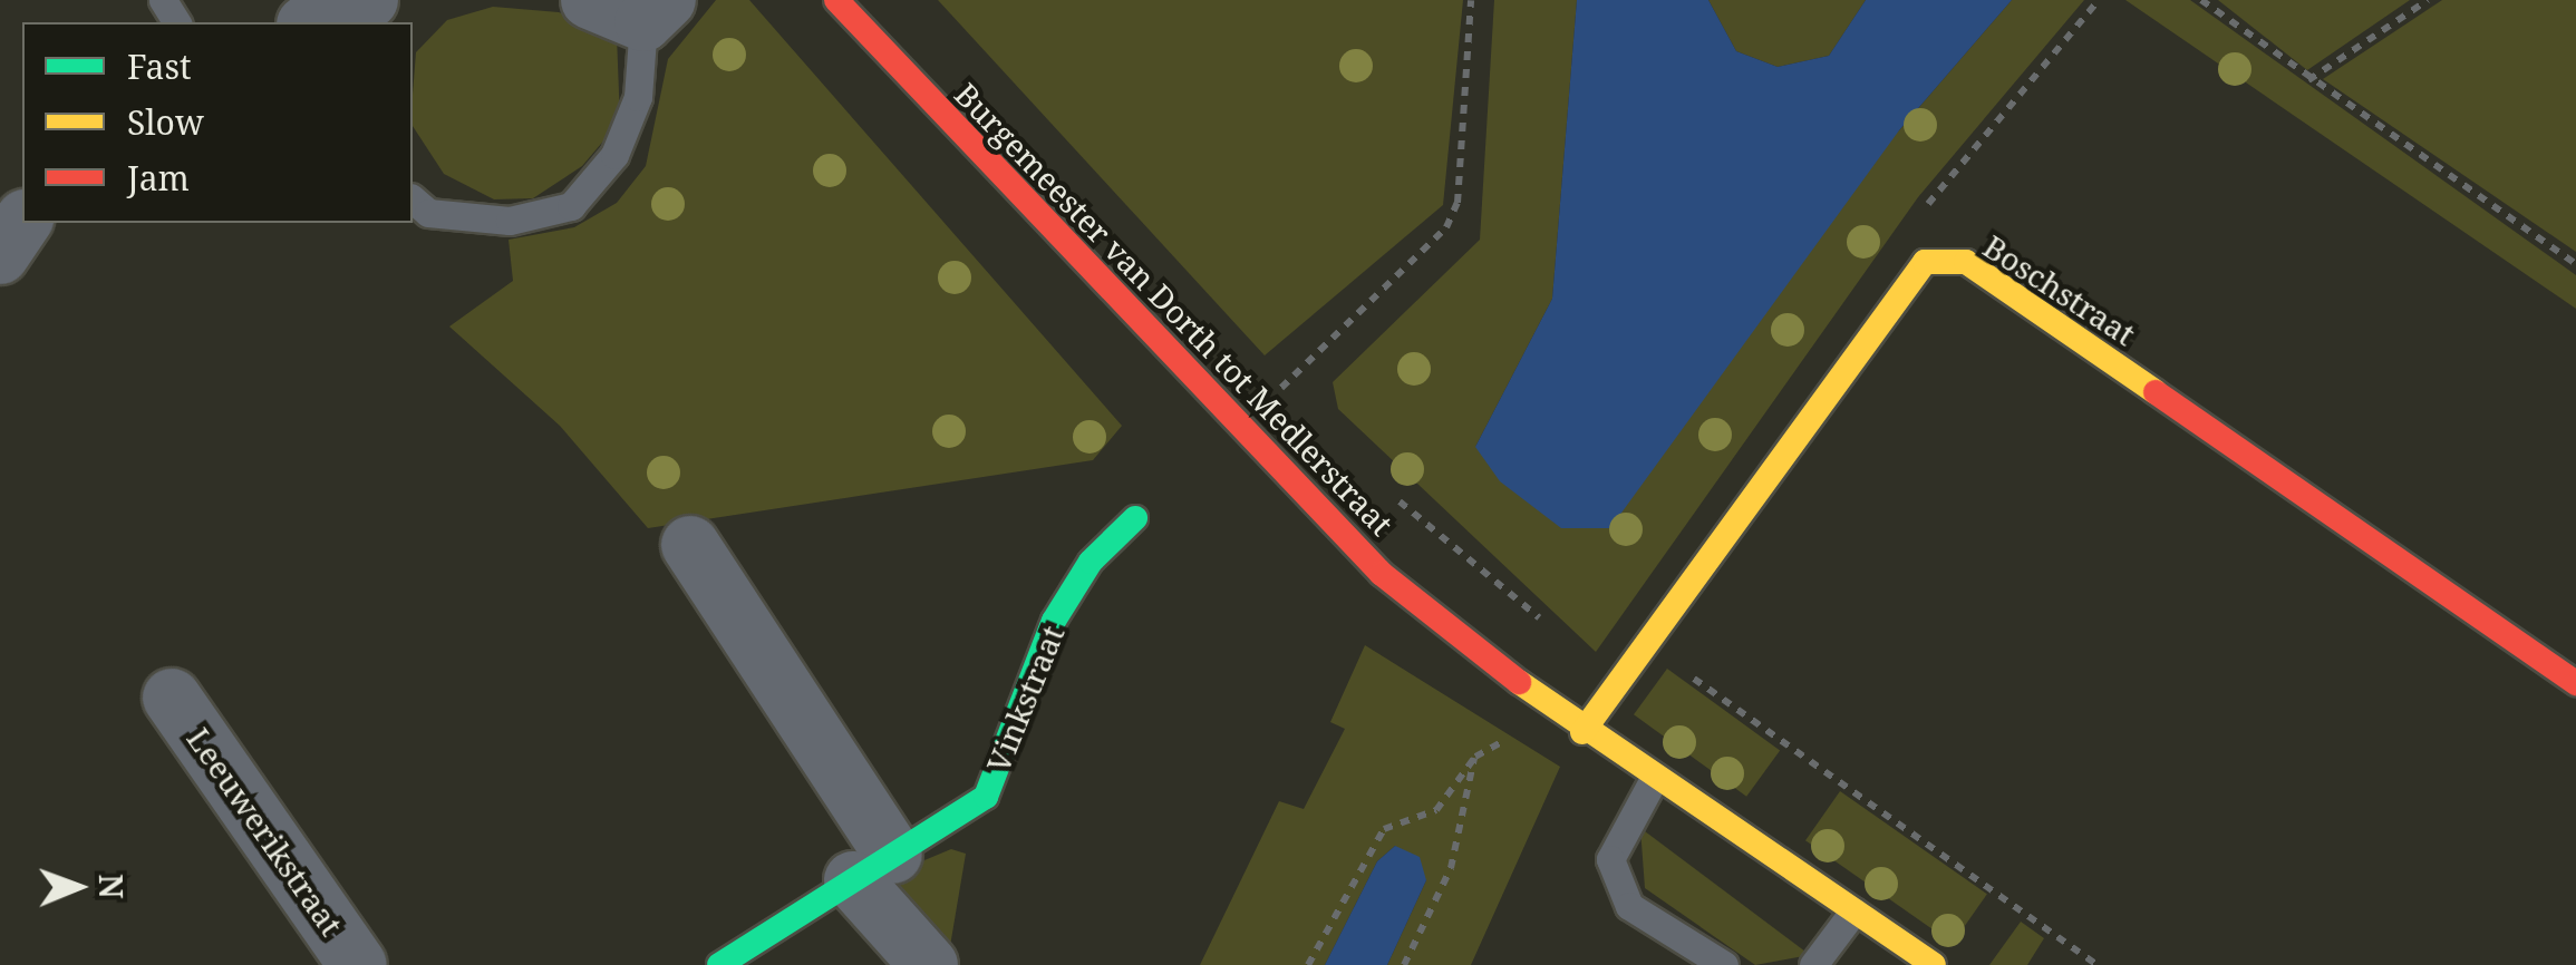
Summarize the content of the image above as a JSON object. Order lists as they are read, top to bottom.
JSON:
{
  "streets": {
    "street": [
      "Boschstraat",
      "Burgemeester van Dorth tot Medlerstraat",
      "Vinkstraat",
      "Leeuwerikstraat"
    ]
  },
  "legend": ["Fast", "Slow", "Jam"],
  "north": "right"
}
